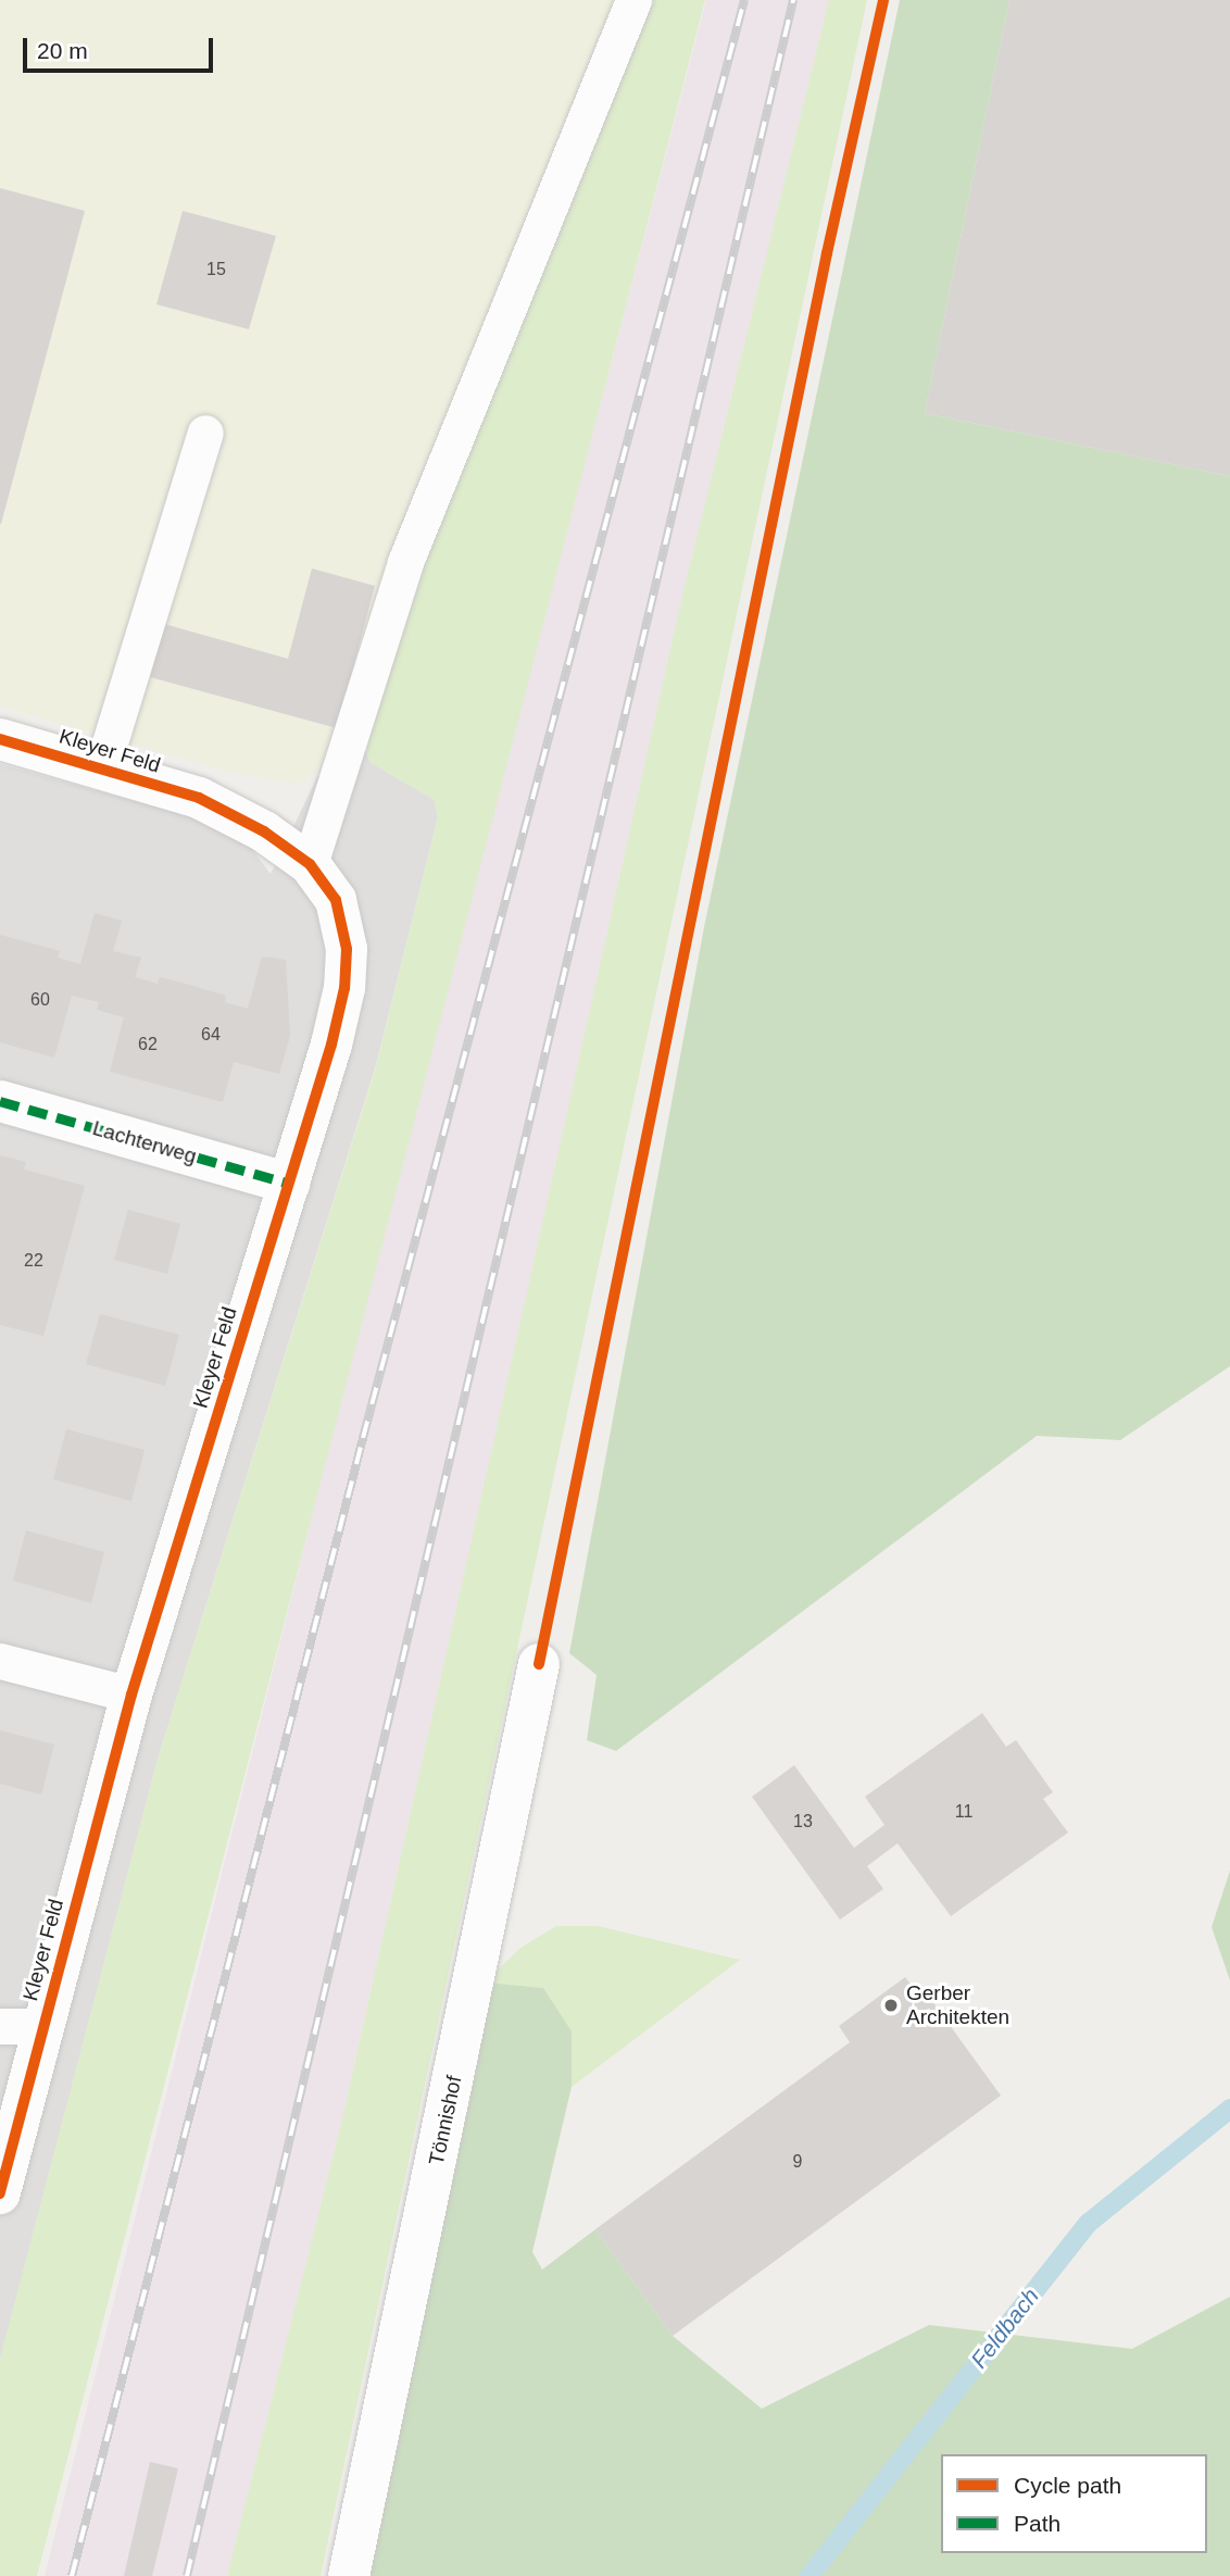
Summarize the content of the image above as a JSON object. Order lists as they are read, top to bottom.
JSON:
{
  "streets": {
    "street": ["Kleyer Feld", "Lachterweg", "Tönnishof"]
  },
  "crossings": [
    ["Kleyer Feld", "Lachterweg"]
  ],
  "water": ["Feldbach"],
  "places": ["Gerber Architekten"],
  "house_numbers": [
    "15",
    "60",
    "64",
    "62",
    "22",
    "11",
    "13",
    "9"
  ],
  "legend": ["Cycle path", "Path"],
  "scale_bar": "20 m"
}
